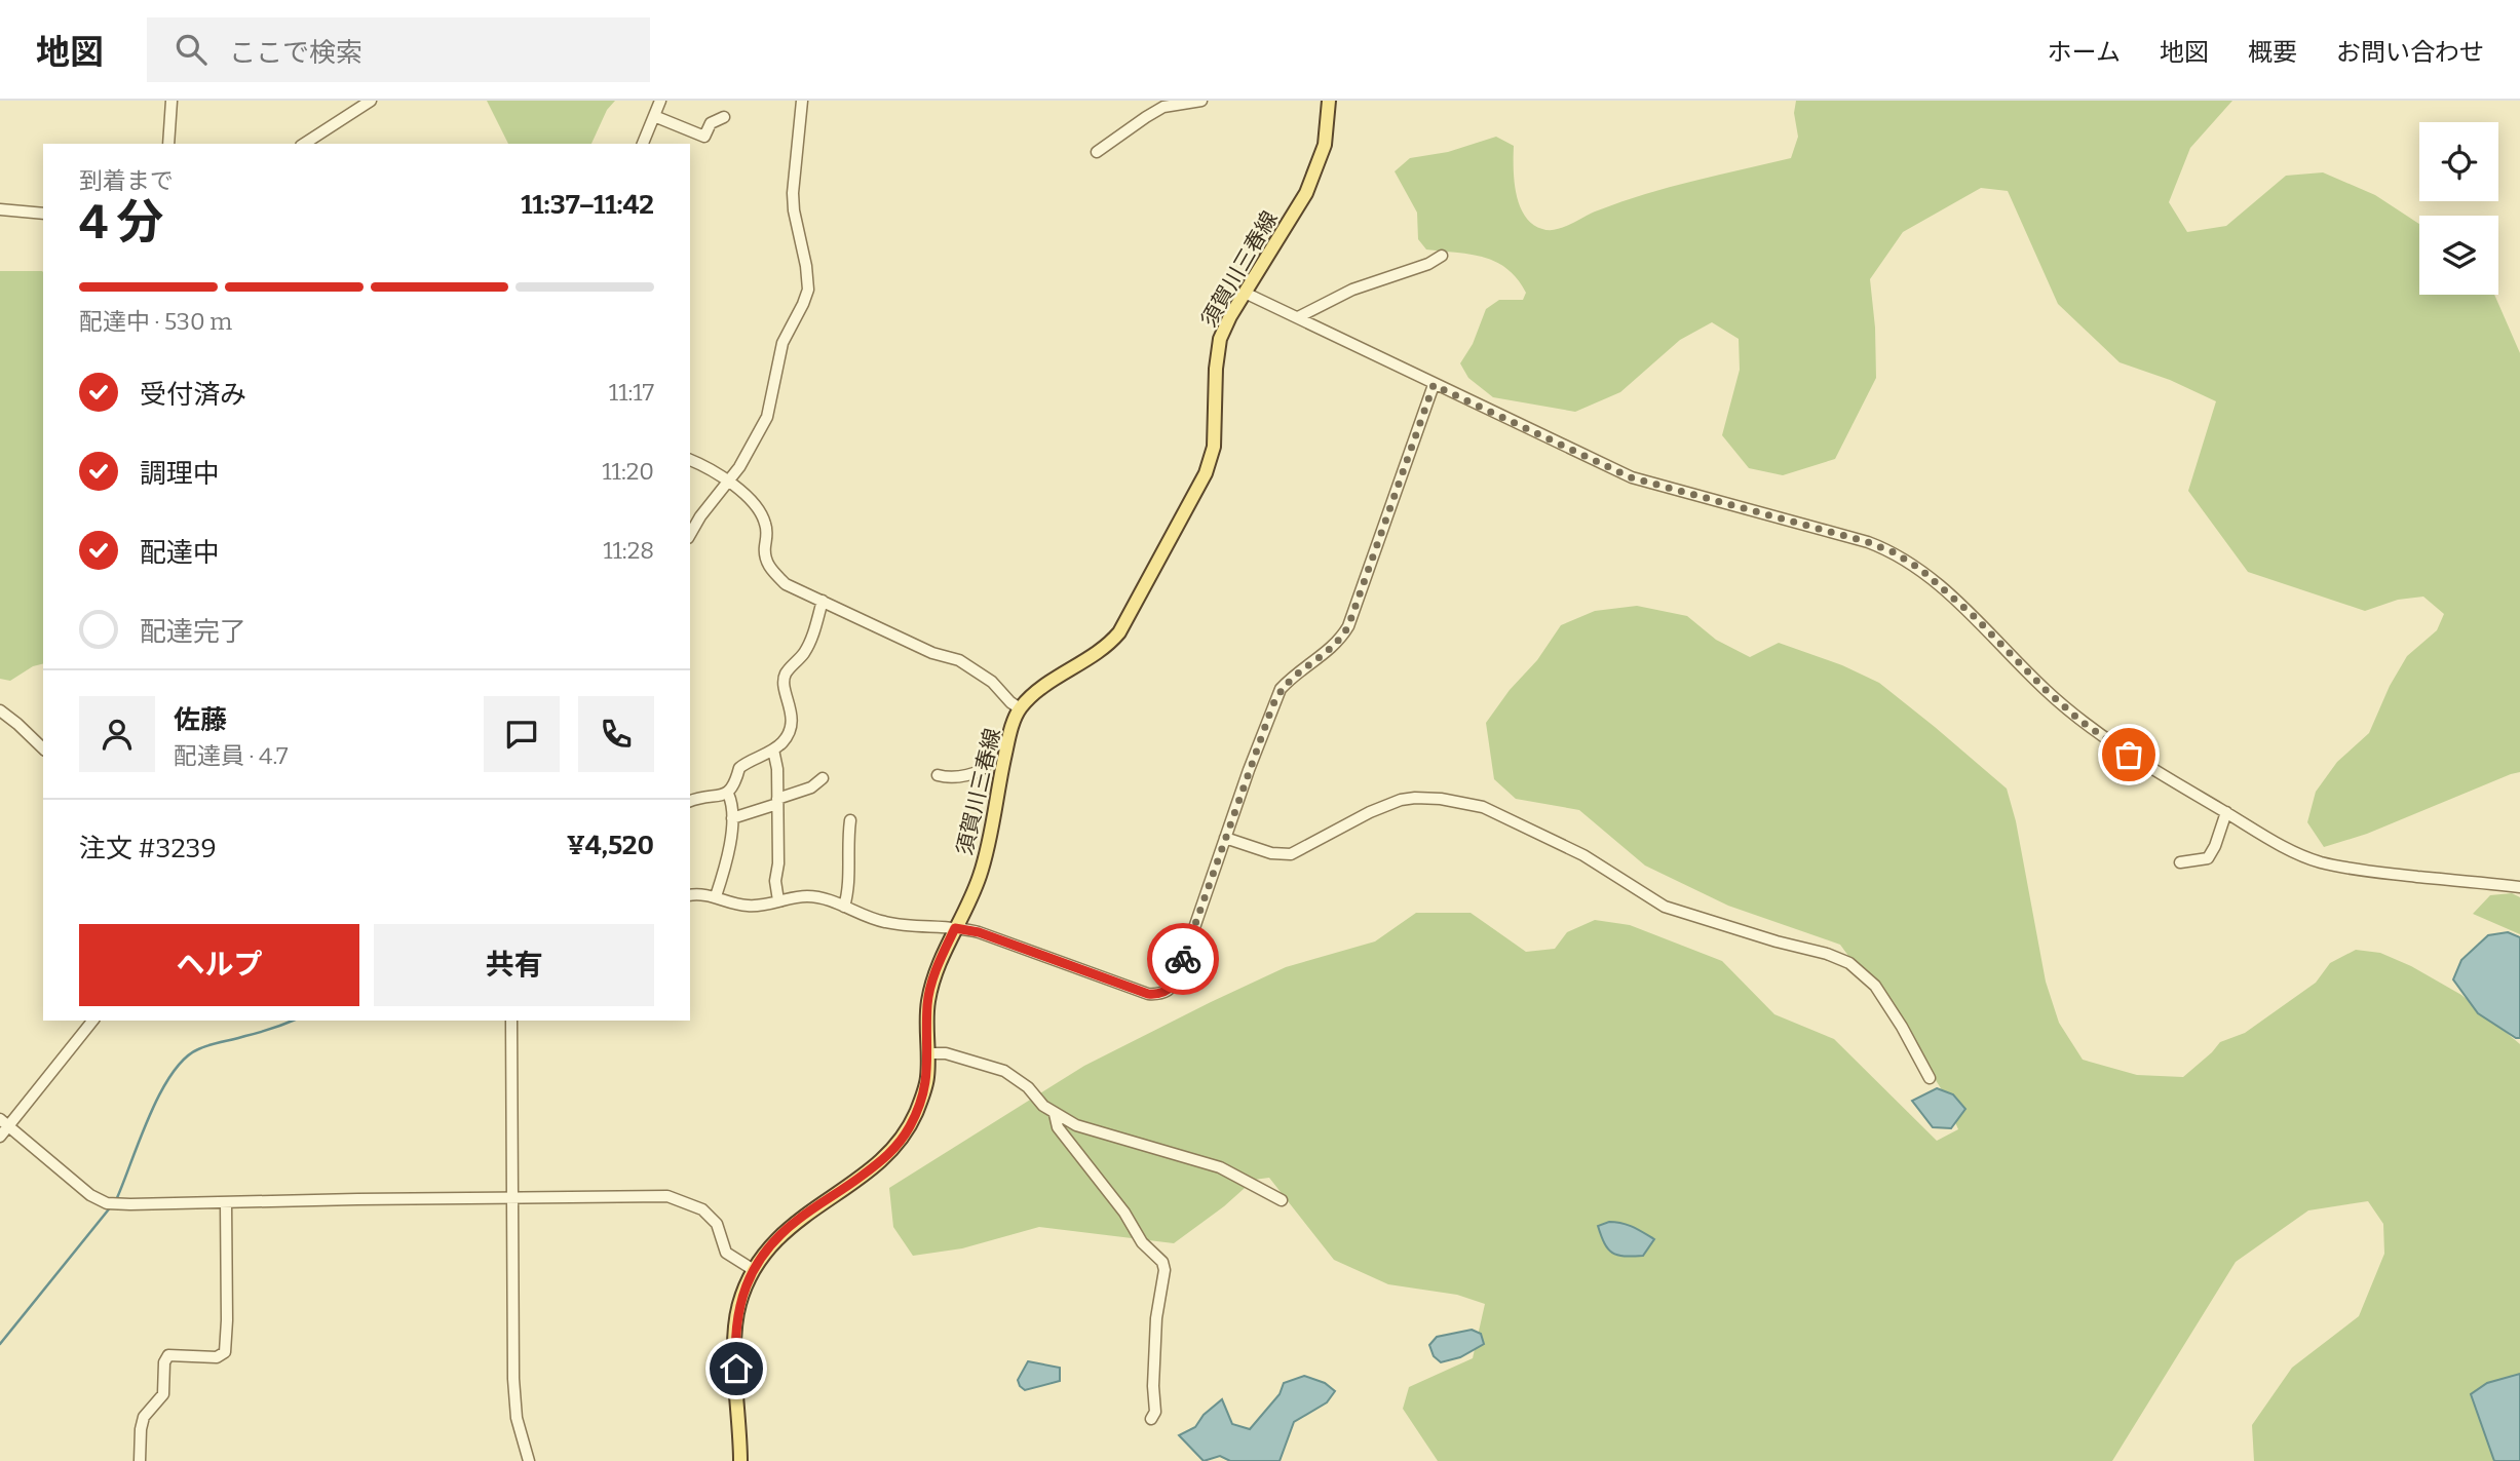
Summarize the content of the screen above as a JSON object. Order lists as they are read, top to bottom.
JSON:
{
  "streets": {
    "main road": ["須賀川三春線"]
  },
  "page": {
    "header": "地図",
    "search": "ここで検索",
    "nav": [
      "ホーム",
      "地図",
      "概要",
      "お問い合わせ"
    ],
    "heading": ["4 分", "到着まで", "11:37–11:42"],
    "panel": [
      "佐藤",
      "配達員 · 4.7",
      "注文 #3239",
      "¥4,520"
    ],
    "bar": "配達中 · 530 m",
    "list": [
      ["受付済み", "11:17"],
      ["調理中", "11:20"],
      ["配達中", "11:28"],
      "配達完了"
    ],
    "buttons": ["ヘルプ", "共有"]
  }
}
